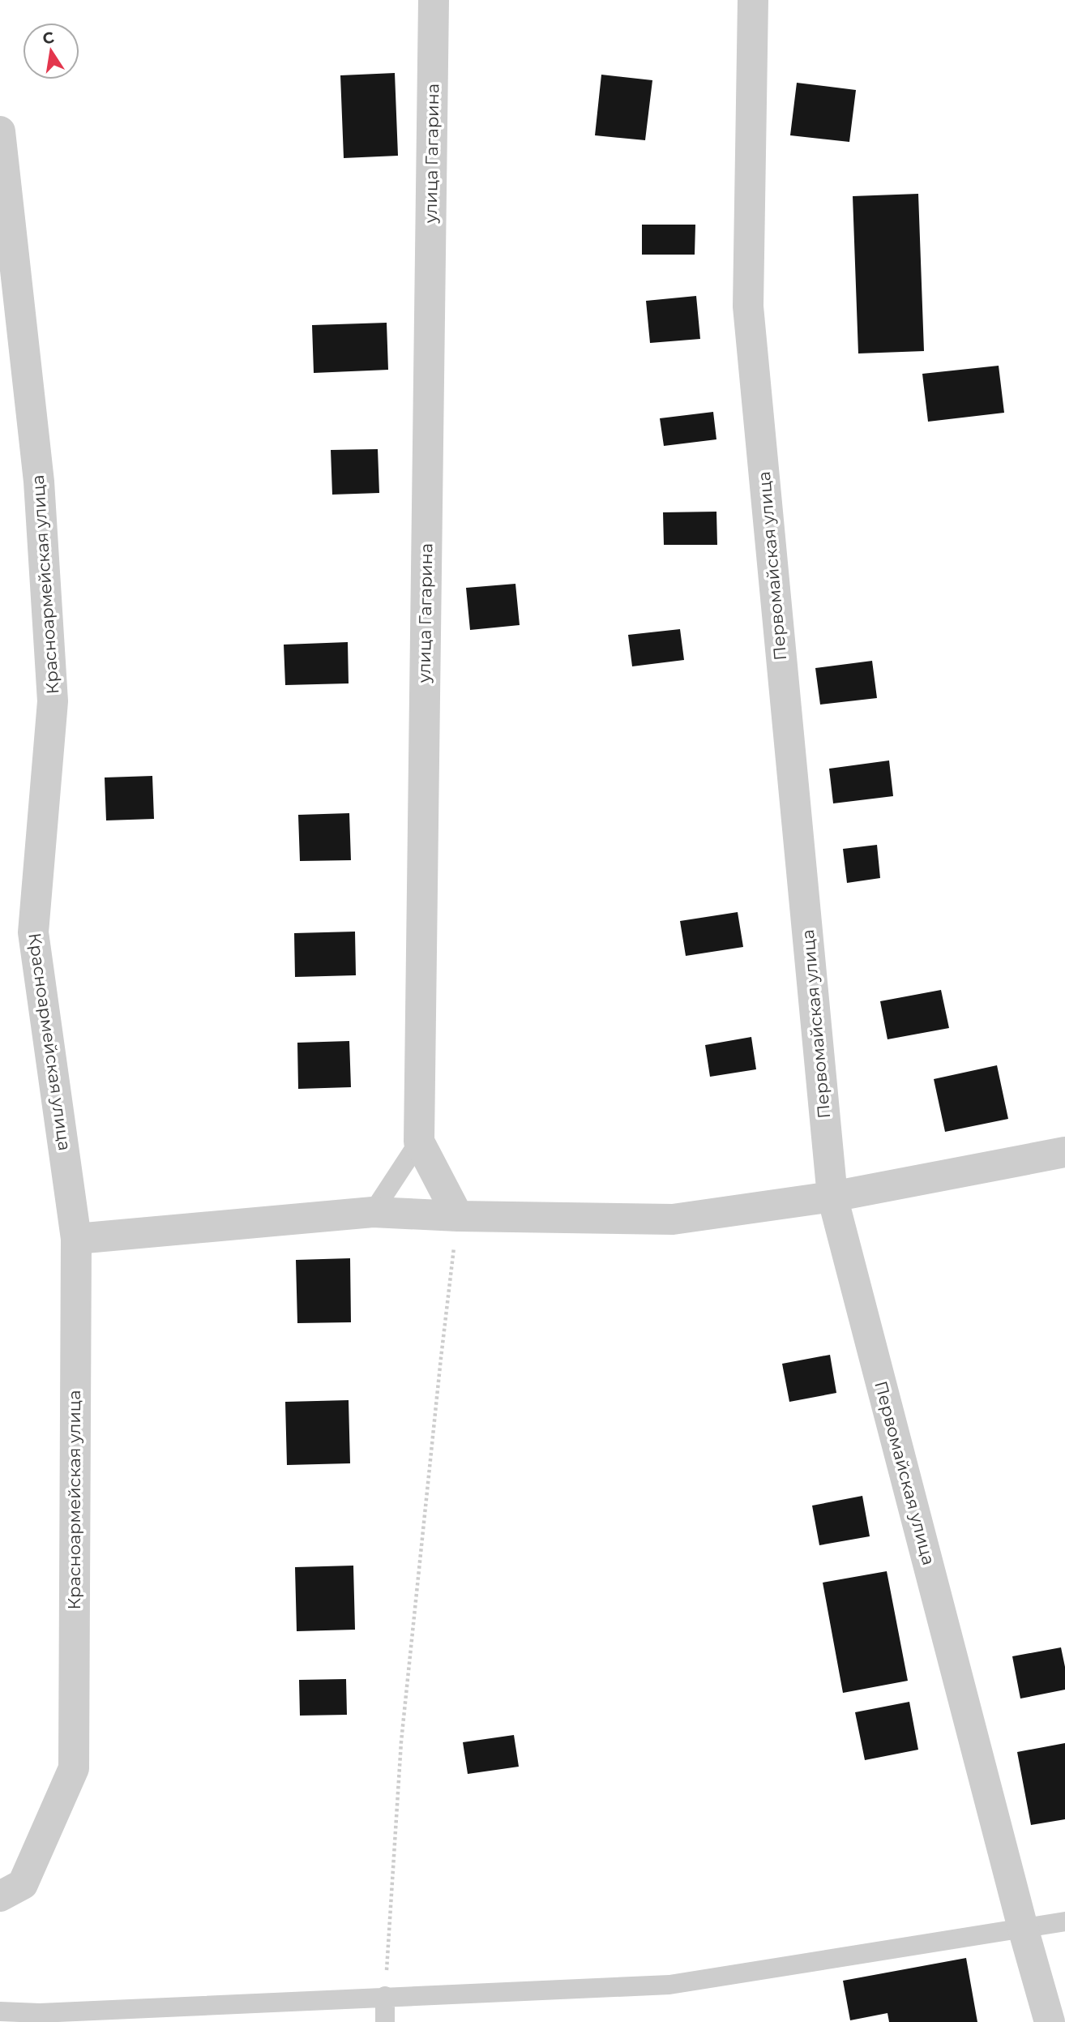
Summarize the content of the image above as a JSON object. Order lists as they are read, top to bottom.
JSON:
{
  "streets": {
    "street": ["улица Гагарина", "Первомайская улица", "Красноармейская улица"]
  },
  "north": "top"
}
